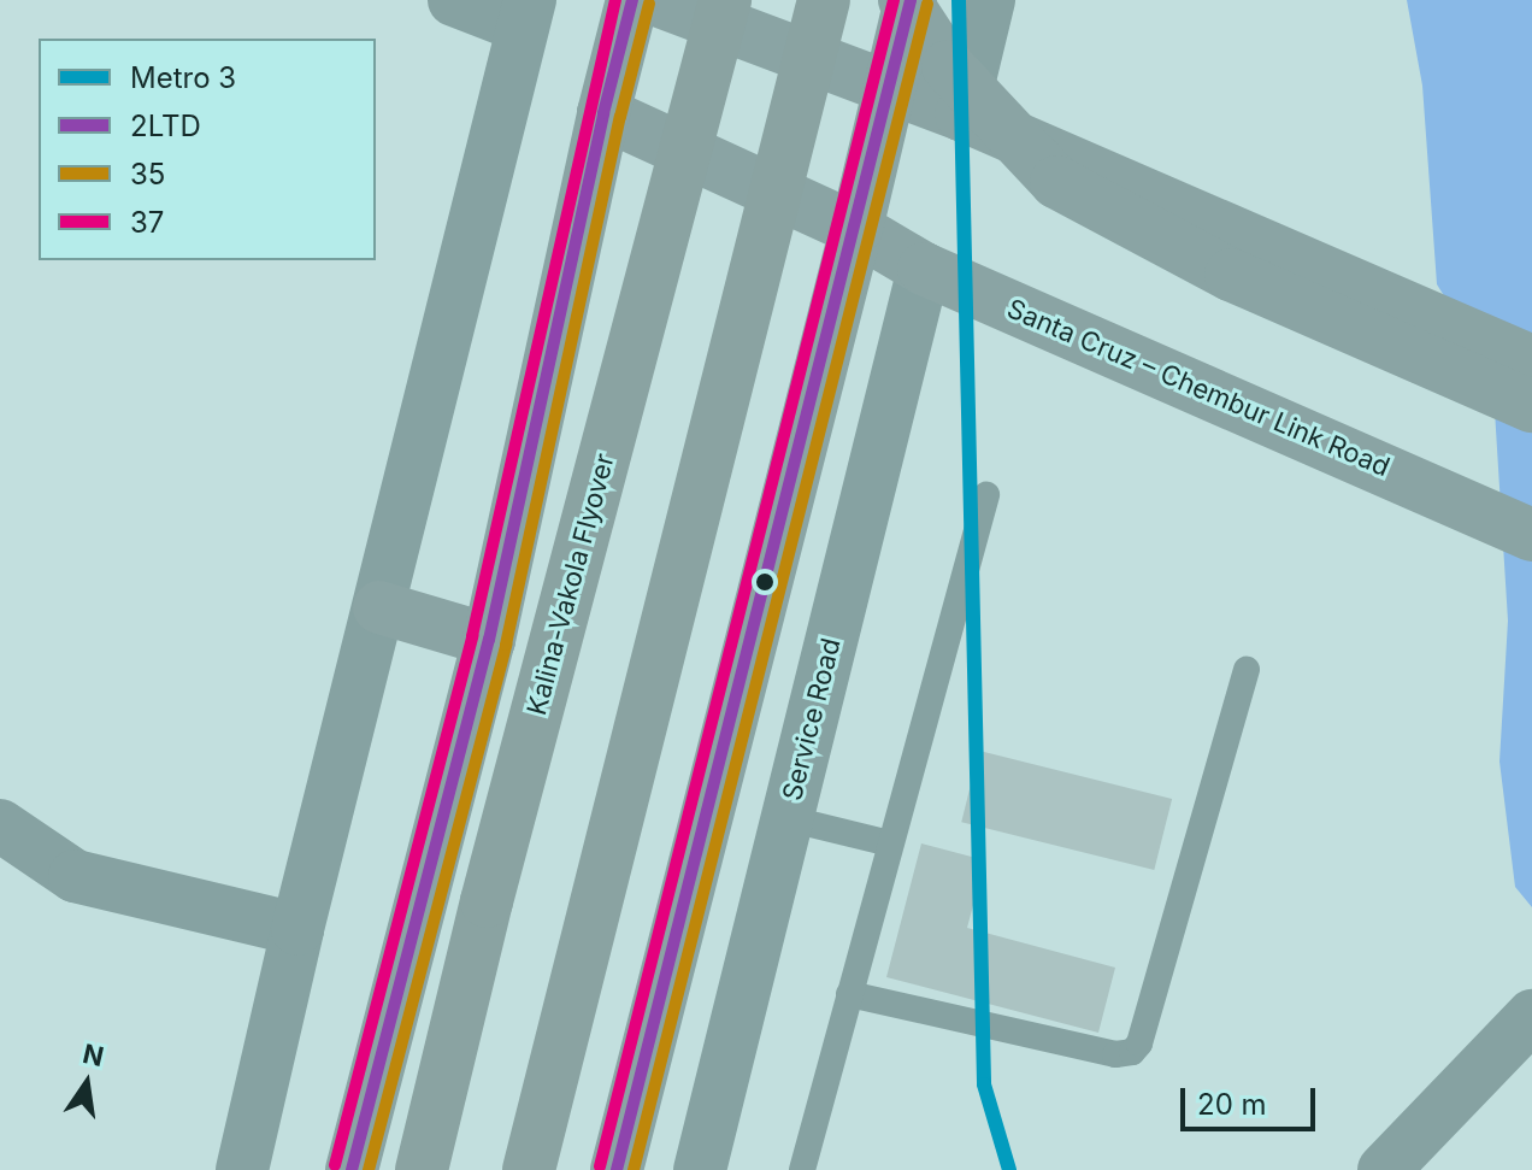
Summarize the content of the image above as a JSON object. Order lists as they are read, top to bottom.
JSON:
{
  "streets": {
    "highway": ["Santa Cruz – Chembur Link Road", "Kalina-Vakola Flyover"],
    "street": ["Service Road"]
  },
  "crossings": [
    ["Santa Cruz – Chembur Link Road", "Service Road"]
  ],
  "lines": [
    "metro line 3",
    "transit line 2LTD",
    "transit line 37",
    "transit line 35"
  ],
  "legend": [
    "Metro 3",
    "2LTD",
    "35",
    "37"
  ],
  "scale_bar": "20 m",
  "north": "top"
}
